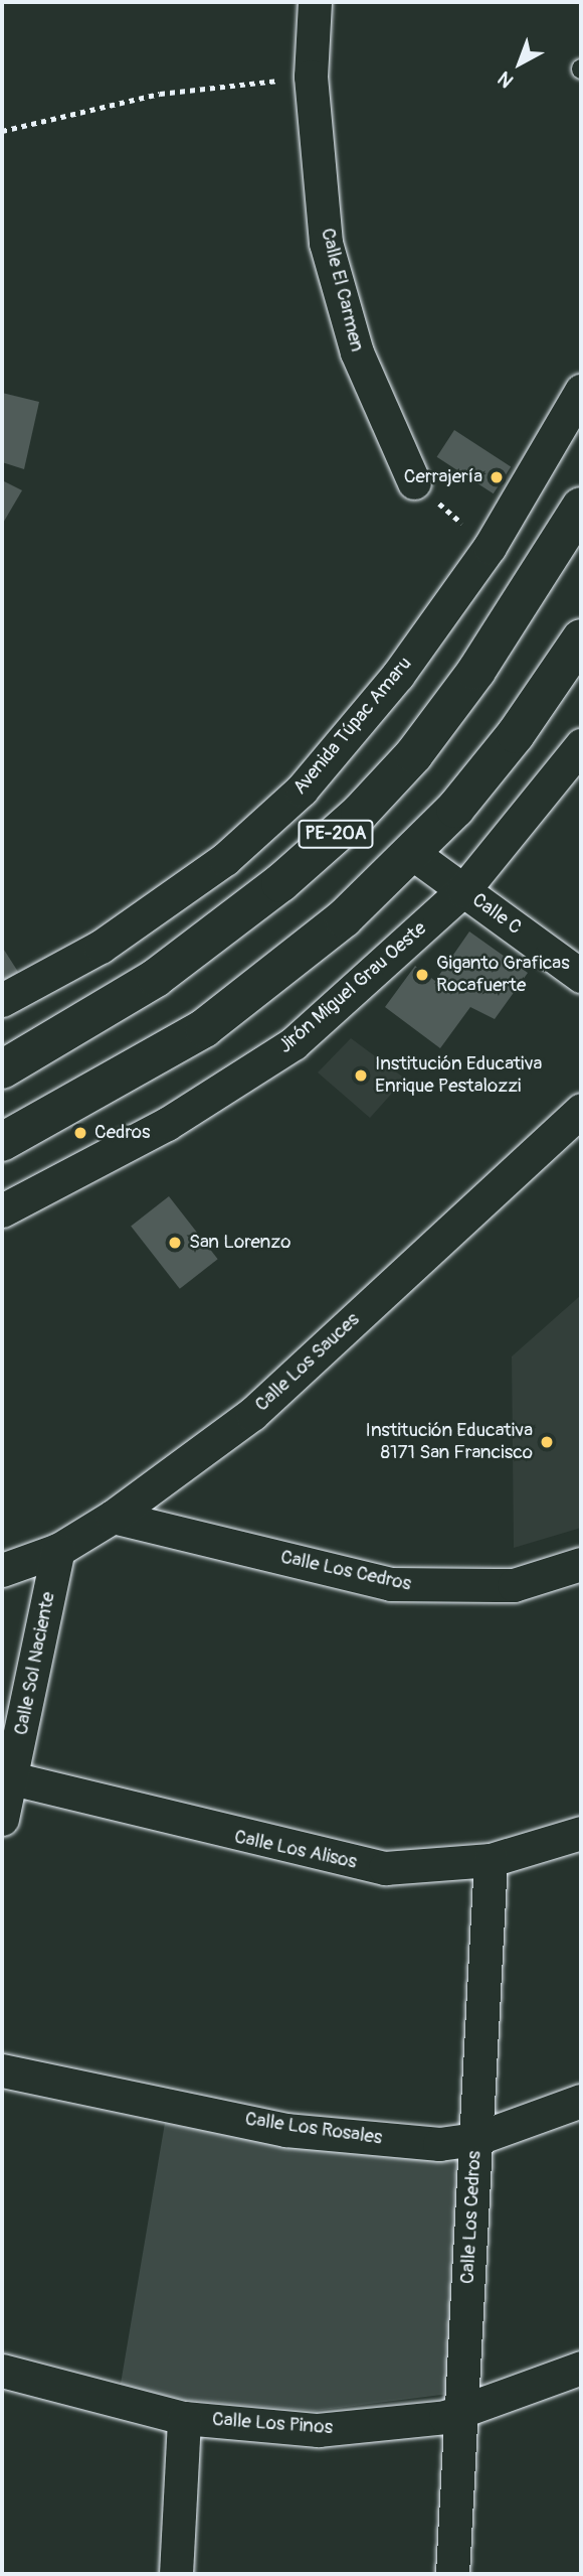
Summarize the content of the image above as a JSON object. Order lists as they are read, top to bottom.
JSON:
{
  "streets": {
    "highway": ["PE-20A"],
    "street": [
      "Calle El Carmen",
      "Avenida Túpac Amaru",
      "Calle C",
      "Jirón Miguel Grau Oeste",
      "Calle Los Sauces",
      "Calle Los Cedros",
      "Calle Sol Naciente",
      "Calle Los Alisos",
      "Calle Los Rosales",
      "Calle Los Pinos"
    ]
  },
  "crossings": [
    ["Calle C", "Jirón Miguel Grau Oeste"],
    ["Calle Los Sauces", "Calle Los Cedros"],
    ["Calle Los Sauces", "Calle Sol Naciente"],
    ["Calle Los Cedros", "Calle Los Alisos"],
    ["Calle Los Cedros", "Calle Los Rosales"],
    ["Calle Los Cedros", "Calle Los Pinos"],
    ["Calle Sol Naciente", "Calle Los Alisos"]
  ],
  "places": [
    "Cerrajería",
    "Giganto Graficas Rocafuerte",
    "Institución Educativa Enrique Pestalozzi",
    "Cedros",
    "San Lorenzo",
    "Institución Educativa 8171 San Francisco"
  ],
  "north": "bottom left"
}
